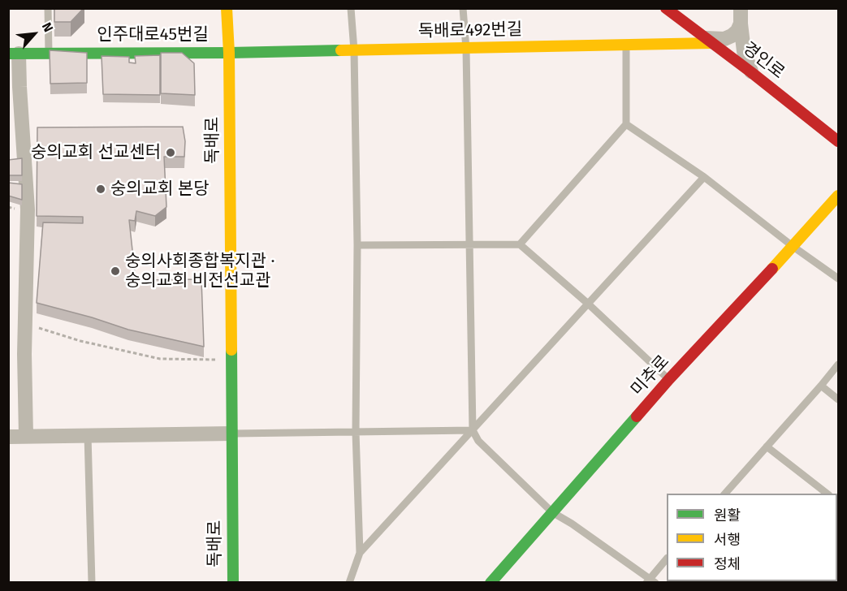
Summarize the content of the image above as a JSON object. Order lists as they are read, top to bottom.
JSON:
{
  "streets": {
    "street": [
      "독배로492번길",
      "인주대로45번길",
      "경인로",
      "독배로",
      "미추로"
    ]
  },
  "crossings": [
    ["독배로492번길", "인주대로45번길"],
    ["독배로492번길", "경인로"],
    ["독배로492번길", "독배로"],
    ["인주대로45번길", "독배로"]
  ],
  "places": ["숭의교회 선교센터", "숭의교회 본당", "숭의사회종합복지관 · 숭의교회 비전선교관"],
  "legend": ["원활", "서행", "정체"],
  "north": "top right"
}
